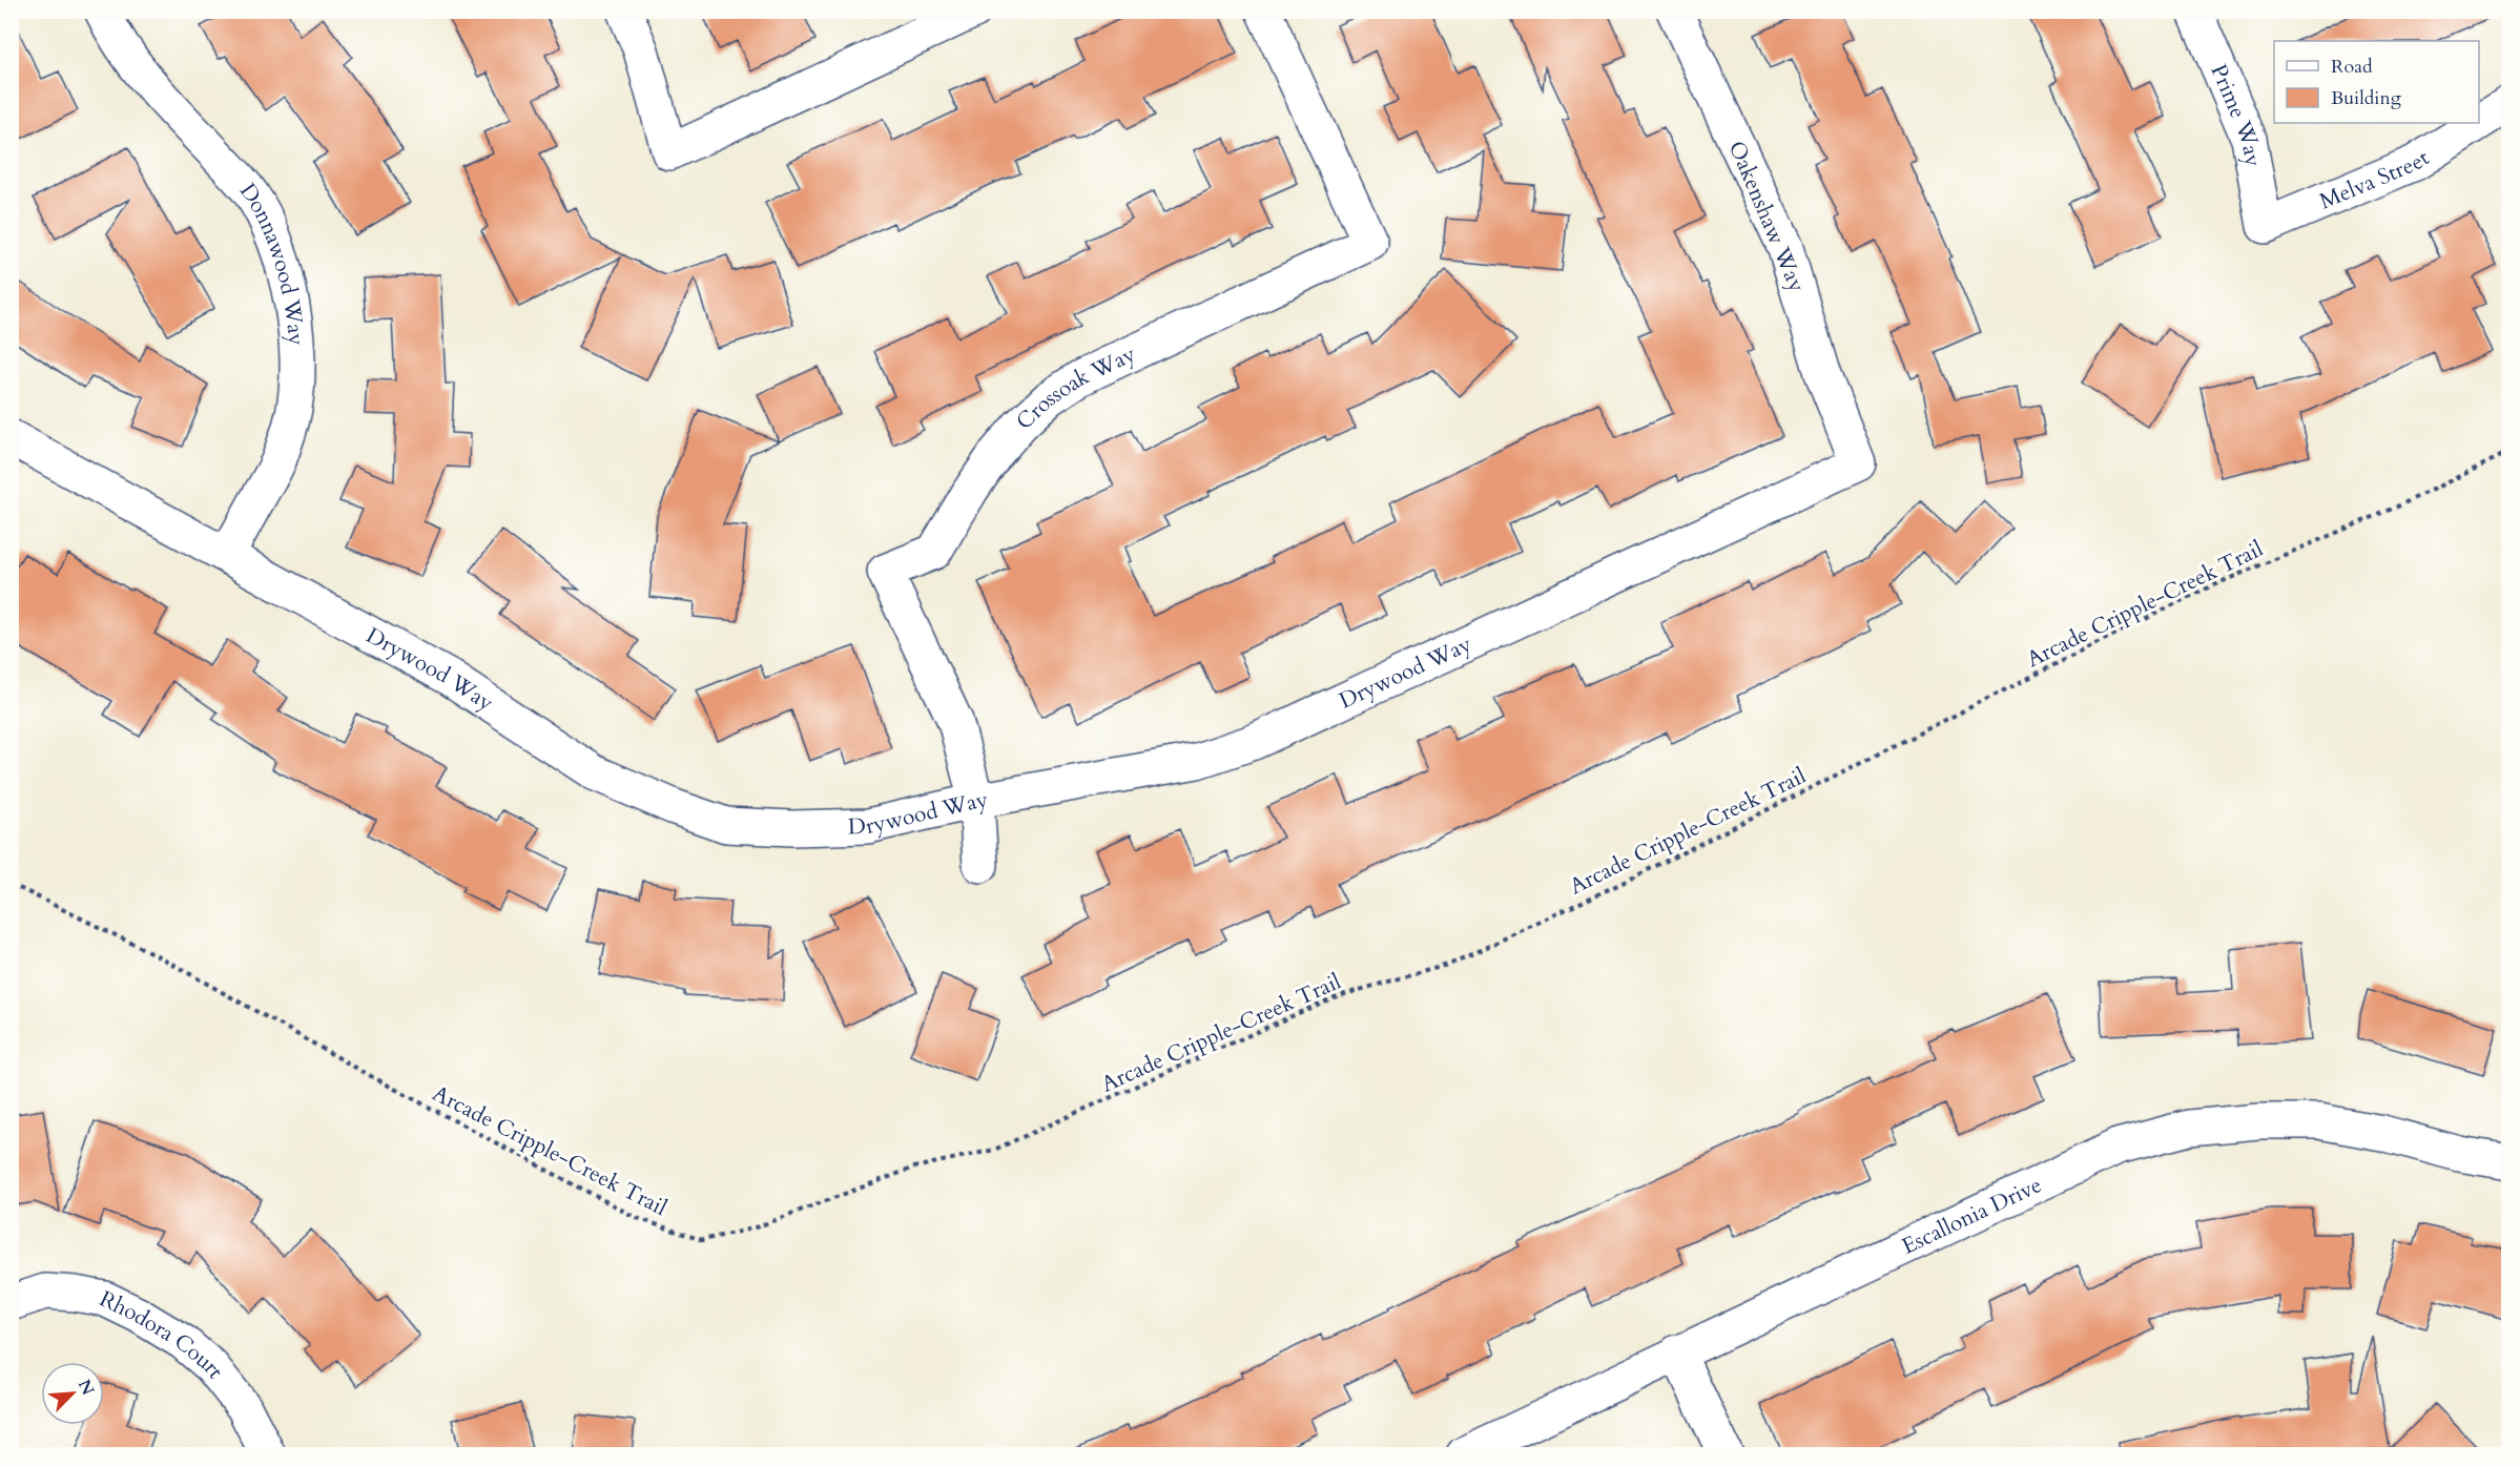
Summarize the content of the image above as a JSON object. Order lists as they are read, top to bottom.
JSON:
{
  "streets": {
    "street": [
      "Prime Way",
      "Melva Street",
      "Oakenshaw Way",
      "Donnawood Way",
      "Crossoak Way",
      "Drywood Way",
      "Escallonia Drive",
      "Rhodora Court"
    ],
    "path": ["Arcade Cripple-Creek Trail"]
  },
  "crossings": [
    ["Prime Way", "Melva Street"],
    ["Oakenshaw Way", "Drywood Way"],
    ["Donnawood Way", "Drywood Way"],
    ["Crossoak Way", "Drywood Way"]
  ],
  "legend": ["Road", "Building"],
  "north": "top right"
}
